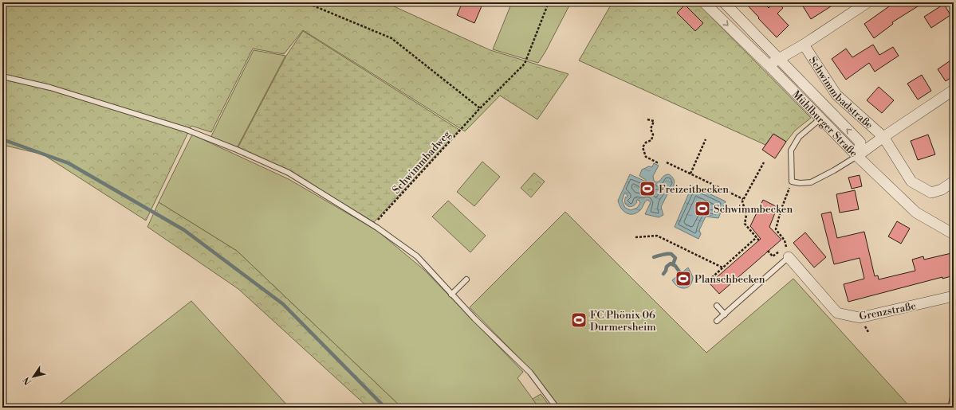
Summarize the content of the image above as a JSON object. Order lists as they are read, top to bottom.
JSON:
{
  "streets": {
    "street": ["Schwimmbadstraße", "Mühlburger Straße", "Grenzstraße"],
    "path": ["Schwimmbadweg"]
  },
  "crossings": [
    ["Schwimmbadstraße", "Mühlburger Straße"]
  ],
  "places": {
    "sports": [
      "Freizeitbecken",
      "Schwimmbecken",
      "Planschbecken",
      "FC Phönix 06 Durmersheim"
    ]
  },
  "north": "bottom left"
}
